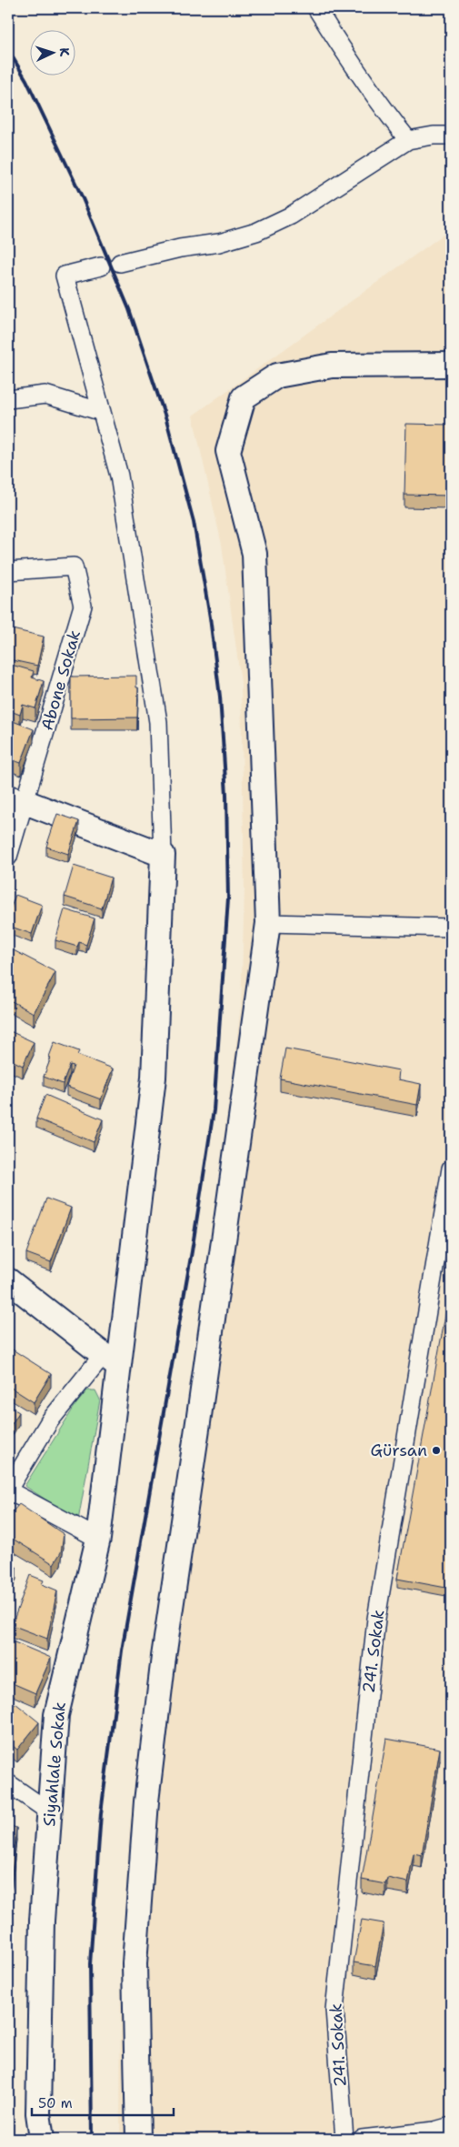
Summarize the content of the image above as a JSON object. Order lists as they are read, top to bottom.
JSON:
{
  "streets": {
    "street": ["Abone Sokak", "241. Sokak", "Siyahlale Sokak"]
  },
  "places": ["Gürsan"],
  "scale_bar": "50 m",
  "north": "right"
}
